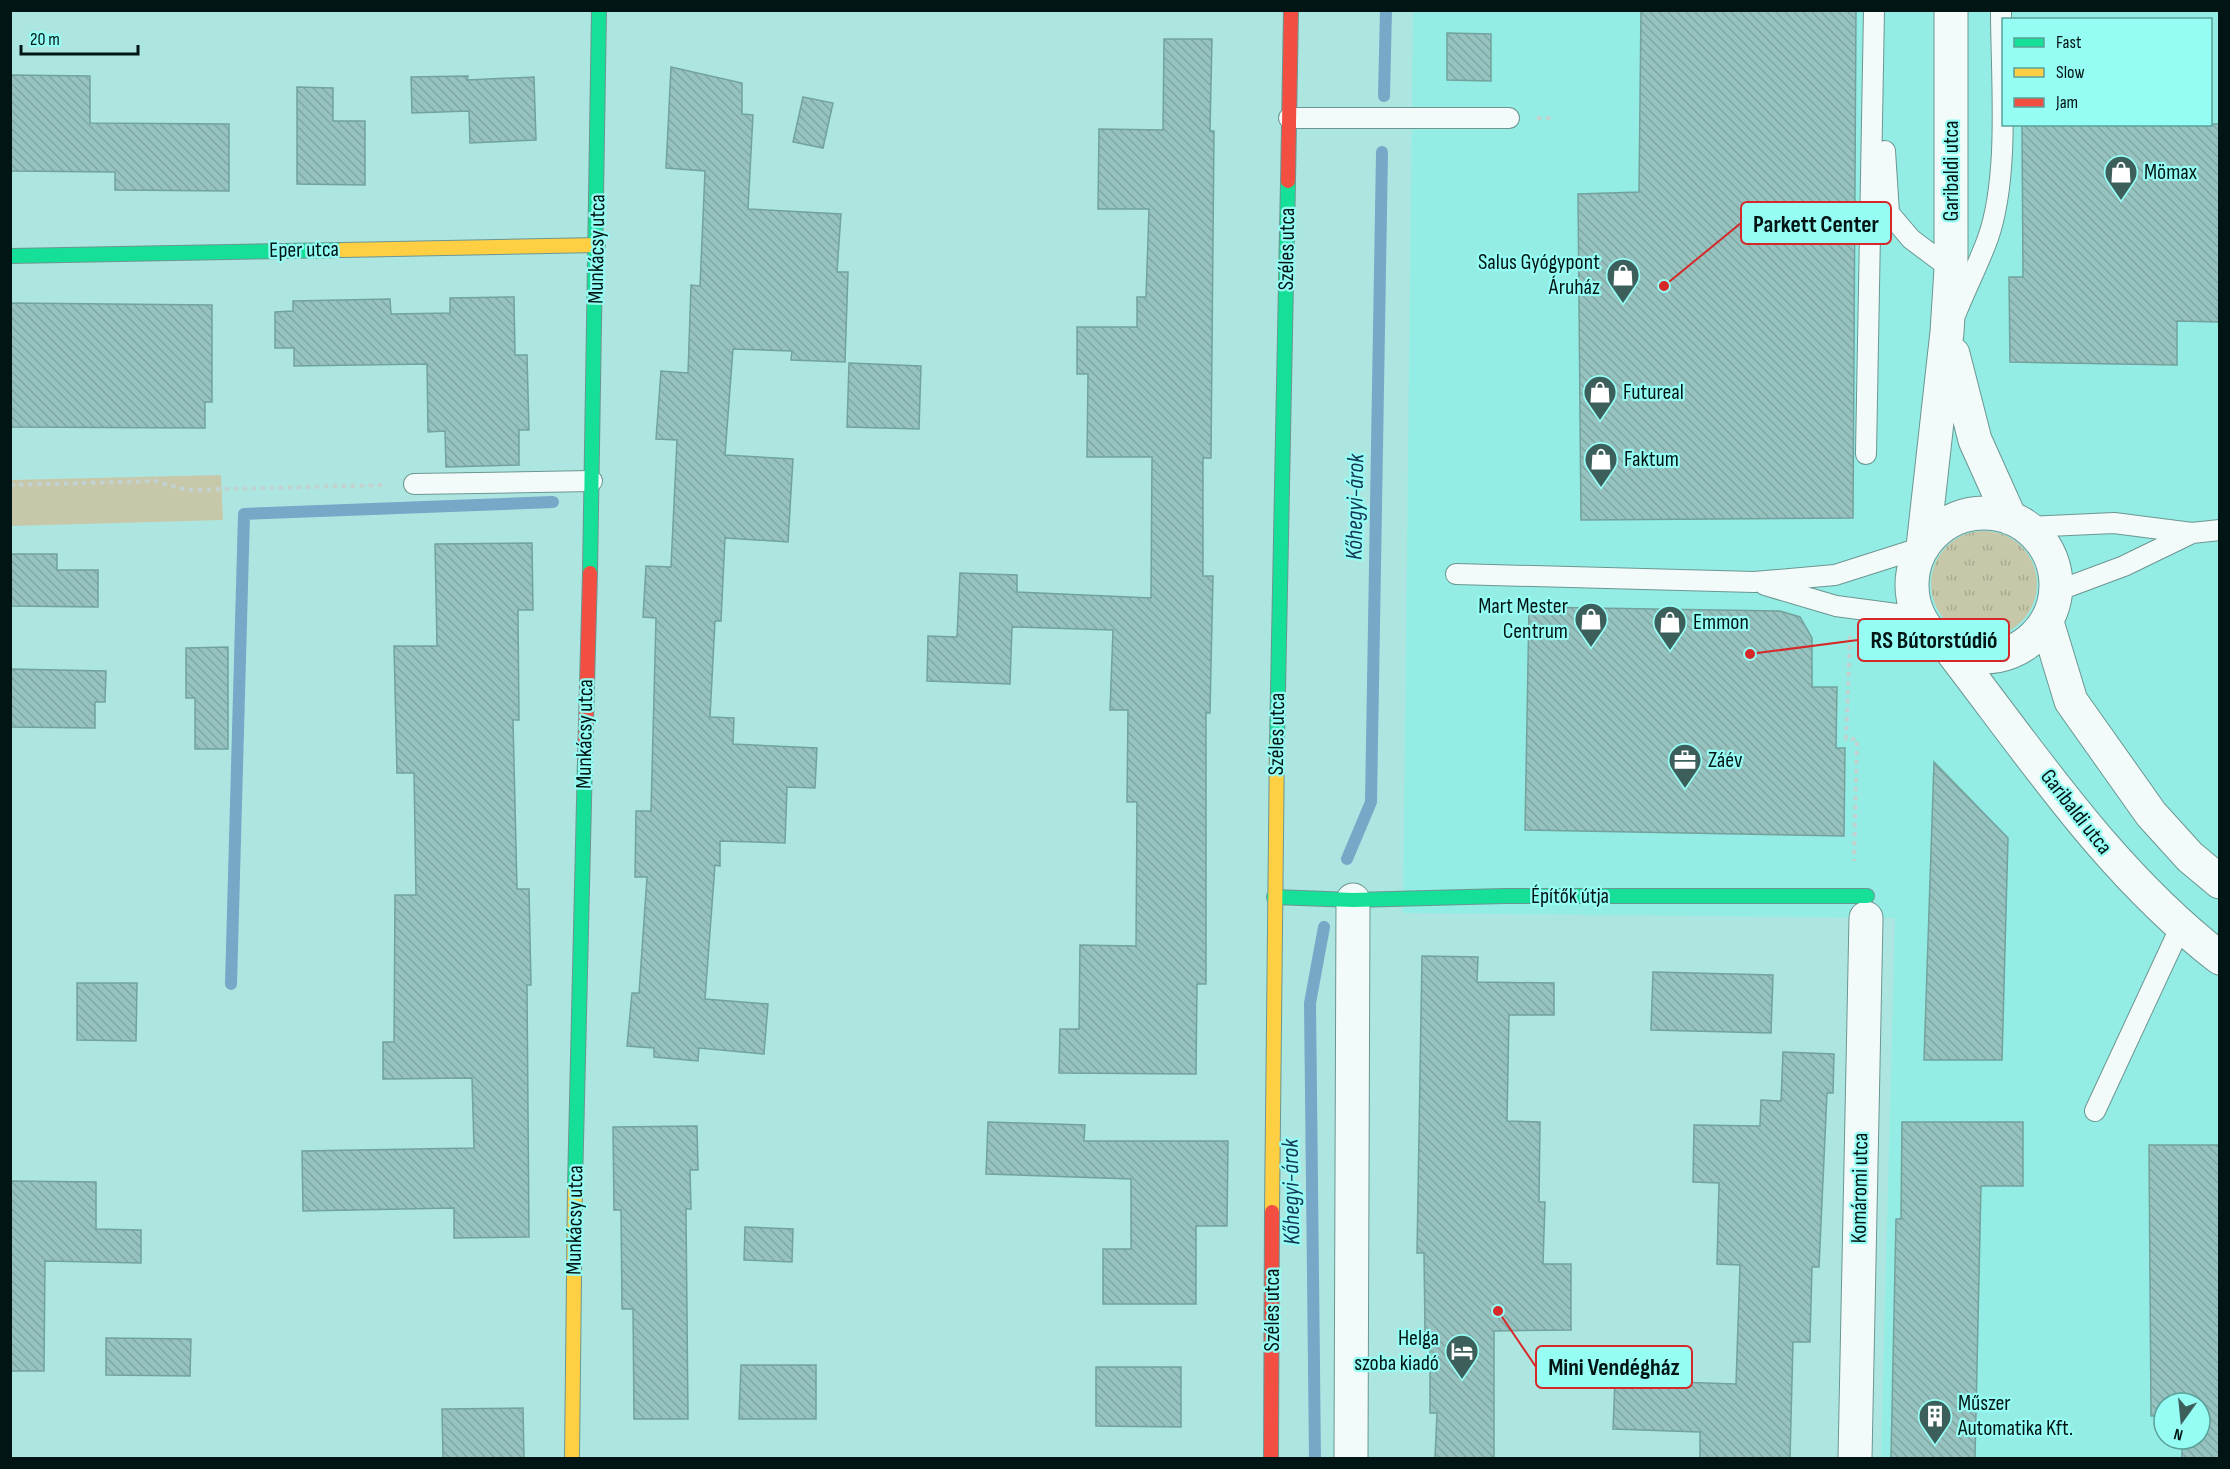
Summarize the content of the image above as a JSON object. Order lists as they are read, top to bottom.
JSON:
{
  "streets": {
    "street": [
      "Garibaldi utca",
      "Munkácsy utca",
      "Széles utca",
      "Eper utca",
      "Építők útja",
      "Komáromi utca"
    ]
  },
  "crossings": [
    ["Munkácsy utca", "Eper utca"],
    ["Széles utca", "Építők útja"],
    ["Építők útja", "Komáromi utca"]
  ],
  "water": ["Kőhegyi-árok"],
  "places": {
    "shop": [
      "Mömax",
      "Salus Gyógypont Áruház",
      "Futureal",
      "Faktum",
      "Mart Mester Centrum",
      "Emmon"
    ],
    "other": ["Parkett Center", "RS Bútorstúdió", "Mini Vendégház"],
    "office": ["Záév"],
    "hotel": ["Helga szoba kiadó"],
    "building": ["Műszer Automatika Kft."]
  },
  "legend": ["Fast", "Slow", "Jam"],
  "scale_bar": "20 m",
  "north": "bottom"
}
